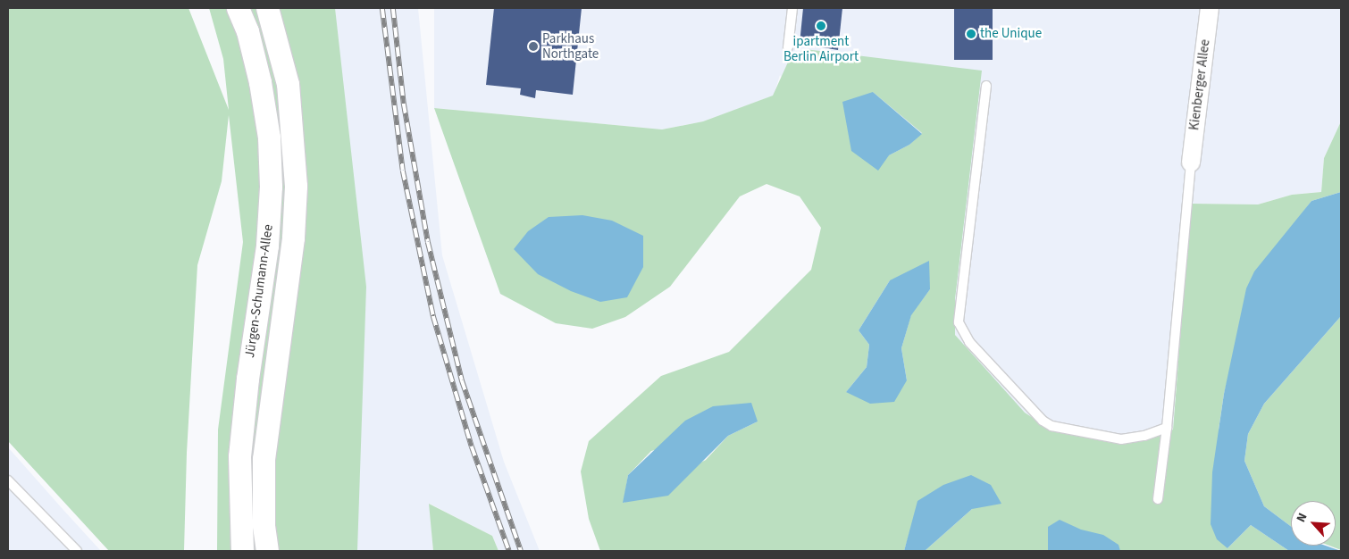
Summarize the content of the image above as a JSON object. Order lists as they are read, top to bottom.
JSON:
{
  "streets": {
    "street": ["Kienberger Allee", "Jürgen-Schumann-Allee"]
  },
  "places": ["ipartment Berlin Airport", "the Unique", "Parkhaus Northgate"],
  "north": "top left"
}
